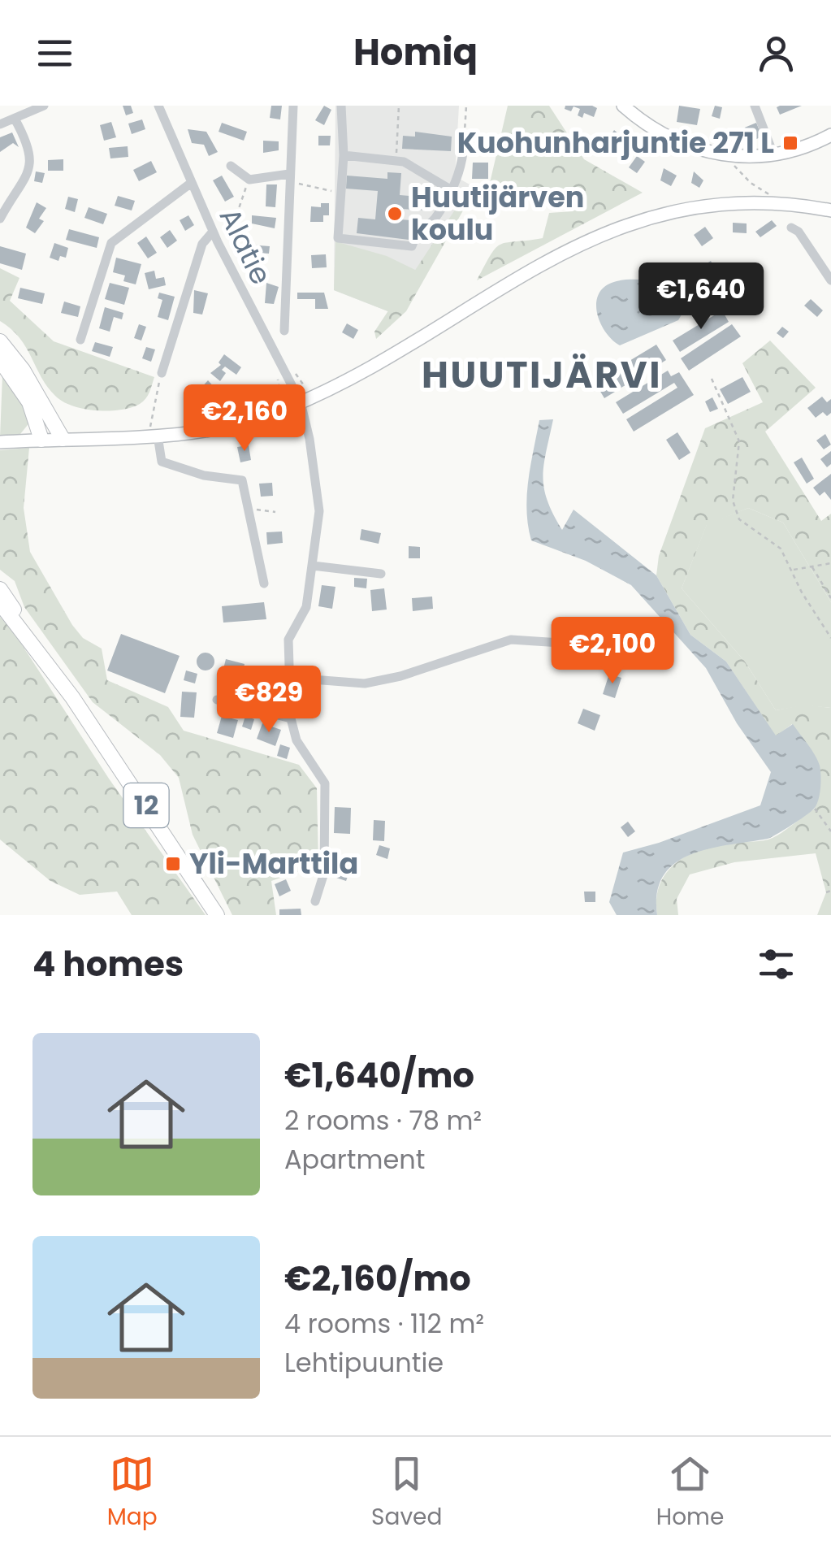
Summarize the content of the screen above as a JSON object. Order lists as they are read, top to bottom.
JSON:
{
  "streets": {
    "highway": ["12"],
    "street": ["Alatie"]
  },
  "districts": ["HUUTIJÄRVI"],
  "places": {
    "transit": ["Kuohunharjuntie 271 L", "Yli-Marttila"],
    "other": ["Huutijärven koulu"]
  },
  "page": {
    "header": "Homiq",
    "price": [
      "€1,640",
      "€2,160",
      "€2,100",
      "€829"
    ],
    "heading": "4 homes",
    "list": [
      {
        "name": "€1,640/mo",
        "note": "2 rooms · 78 m² · Apartment"
      },
      {
        "name": "€2,160/mo",
        "note": "4 rooms · 112 m² · Lehtipuuntie"
      }
    ],
    "tabs": ["Map", "Saved", "Home"]
  }
}
